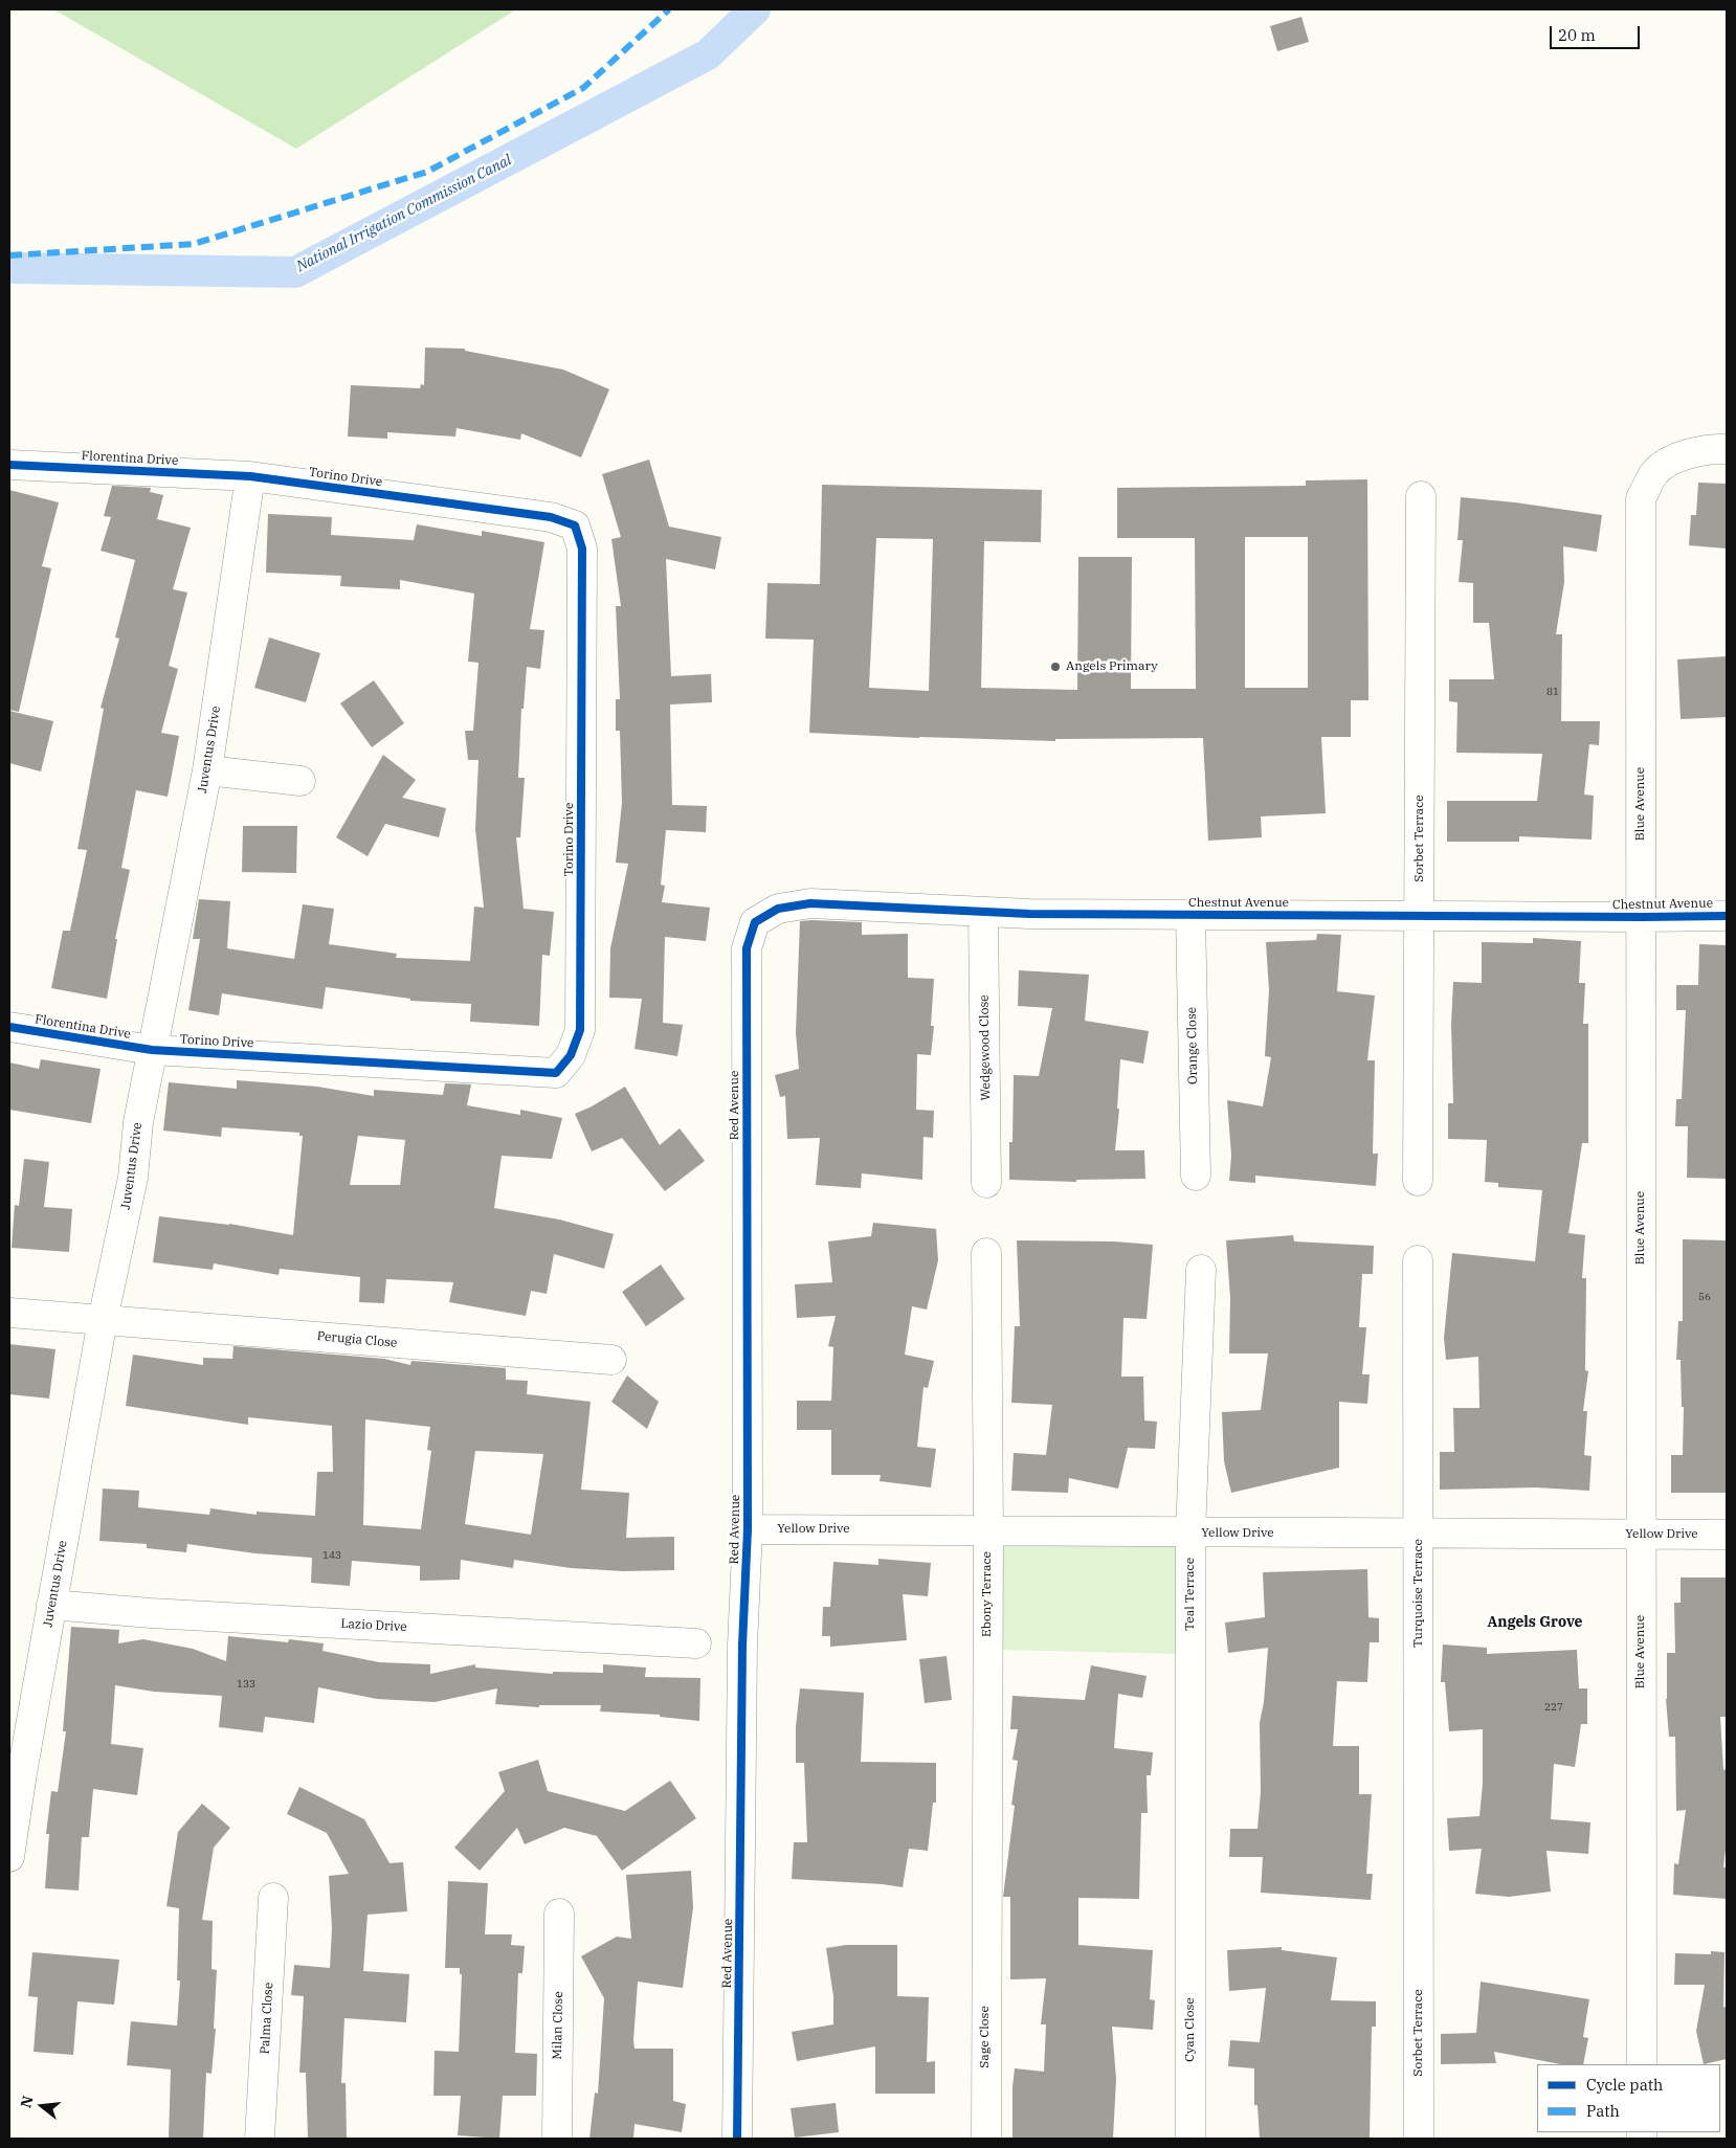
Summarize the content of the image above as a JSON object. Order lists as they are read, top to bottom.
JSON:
{
  "streets": {
    "street": [
      "Florentina Drive",
      "Torino Drive",
      "Juventus Drive",
      "Blue Avenue",
      "Sorbet Terrace",
      "Chestnut Avenue",
      "Orange Close",
      "Wedgewood Close",
      "Red Avenue",
      "Perugia Close",
      "Yellow Drive",
      "Turquoise Terrace",
      "Ebony Terrace",
      "Teal Terrace",
      "Lazio Drive",
      "Palma Close",
      "Milan Close",
      "Cyan Close",
      "Sage Close"
    ]
  },
  "crossings": [
    ["Florentina Drive", "Torino Drive"],
    ["Florentina Drive", "Juventus Drive"],
    ["Torino Drive", "Juventus Drive"],
    ["Juventus Drive", "Perugia Close"],
    ["Juventus Drive", "Lazio Drive"],
    ["Blue Avenue", "Chestnut Avenue"],
    ["Blue Avenue", "Yellow Drive"],
    ["Sorbet Terrace", "Chestnut Avenue"],
    ["Sorbet Terrace", "Turquoise Terrace"],
    ["Chestnut Avenue", "Orange Close"],
    ["Chestnut Avenue", "Wedgewood Close"],
    ["Chestnut Avenue", "Red Avenue"],
    ["Red Avenue", "Yellow Drive"],
    ["Yellow Drive", "Turquoise Terrace"],
    ["Yellow Drive", "Ebony Terrace"],
    ["Yellow Drive", "Teal Terrace"],
    ["Ebony Terrace", "Sage Close"],
    ["Teal Terrace", "Cyan Close"]
  ],
  "districts": ["Angels Grove"],
  "water": ["National Irrigation Commission Canal"],
  "places": ["Angels Primary"],
  "house_numbers": [
    "81",
    "56",
    "143",
    "133",
    "227"
  ],
  "legend": ["Cycle path", "Path"],
  "scale_bar": "20 m",
  "north": "left"
}
